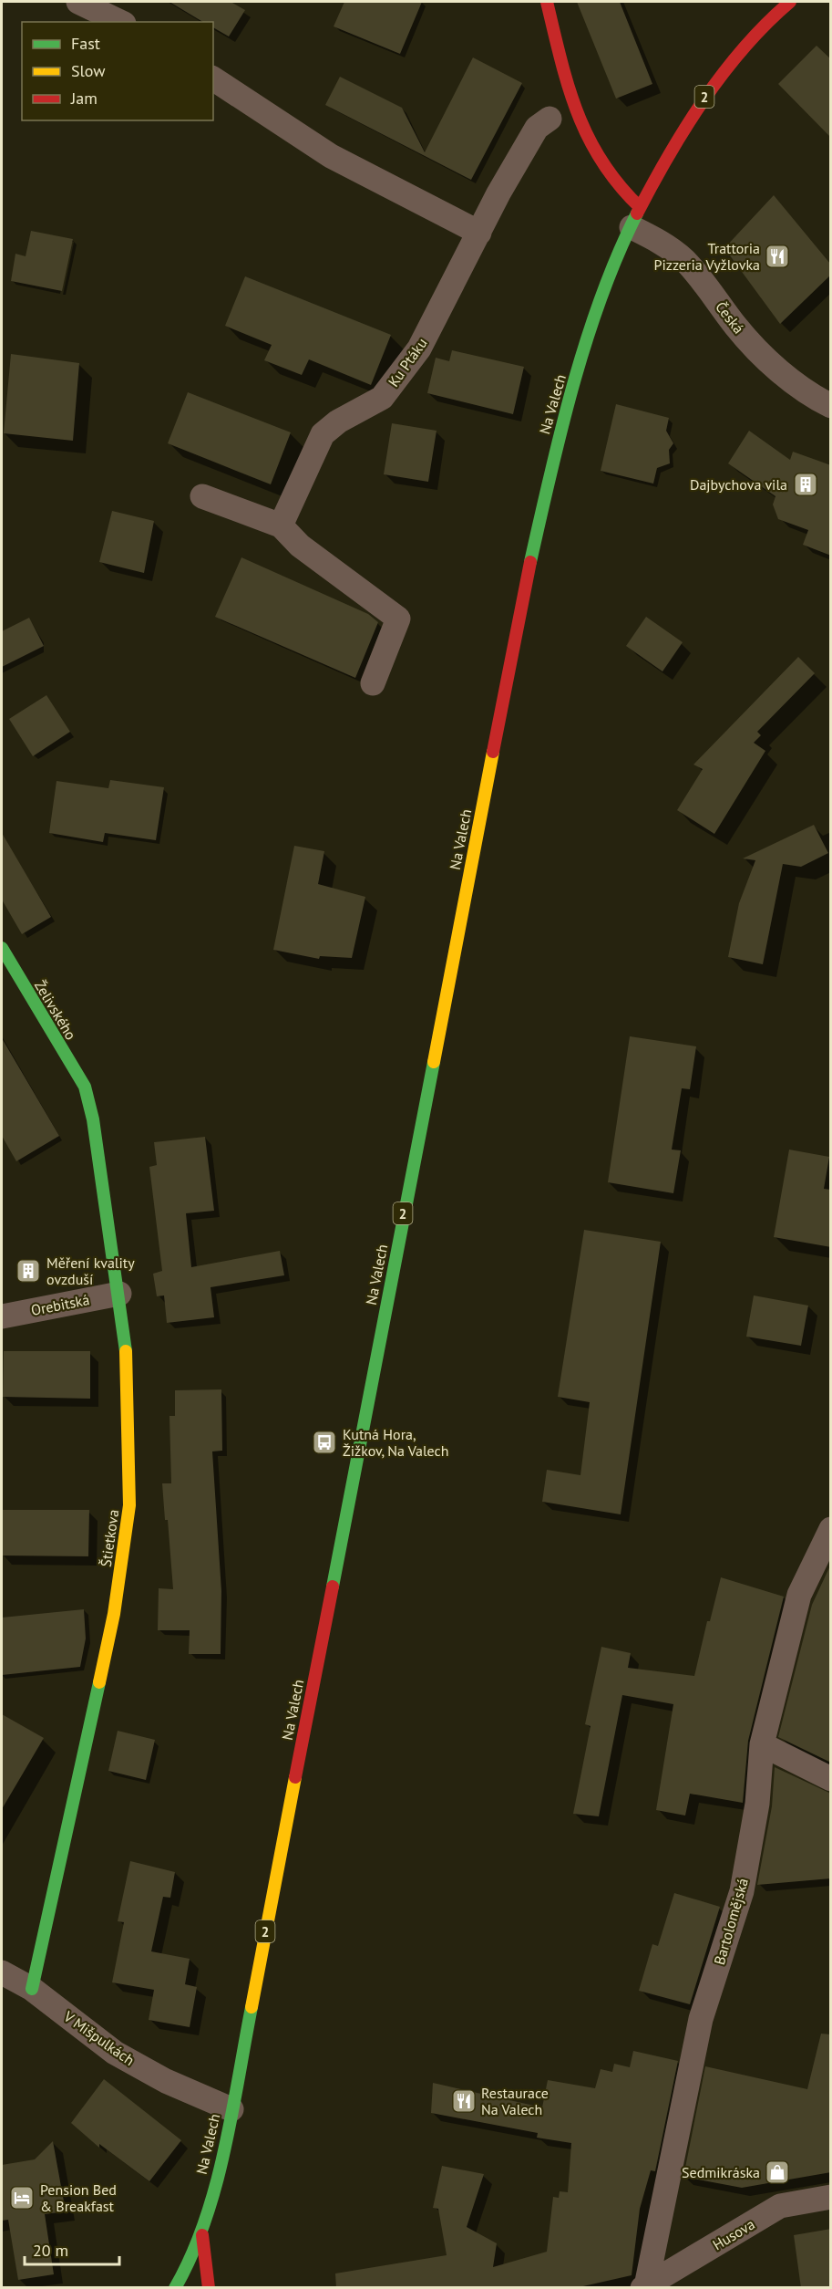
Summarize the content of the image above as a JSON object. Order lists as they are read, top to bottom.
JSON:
{
  "streets": {
    "main road": [
      "2",
      "Česká",
      "Na Valech",
      "Želivského",
      "Štietkova"
    ],
    "street": [
      "Ku Ptáku",
      "Orebitská",
      "Bartolomějská",
      "V Mišpulkách",
      "Husova"
    ]
  },
  "crossings": [
    ["2", "Česká"],
    ["2", "Na Valech"],
    ["Česká", "Na Valech"],
    ["Na Valech", "V Mišpulkách"],
    ["Želivského", "Štietkova"],
    ["Orebitská", "Štietkova"],
    ["Štietkova", "V Mišpulkách"],
    ["Bartolomějská", "Husova"]
  ],
  "places": {
    "restaurant": ["Trattoria Pizzeria Vyžlovka", "Restaurace Na Valech"],
    "building": ["Dajbychova vila", "Měření kvality ovzduší"],
    "bus stop": ["Kutná Hora, Žižkov, Na Valech"],
    "shop": ["Sedmikráska"],
    "hotel": ["Pension Bed & Breakfast"]
  },
  "legend": ["Fast", "Slow", "Jam"],
  "scale_bar": "20 m"
}
